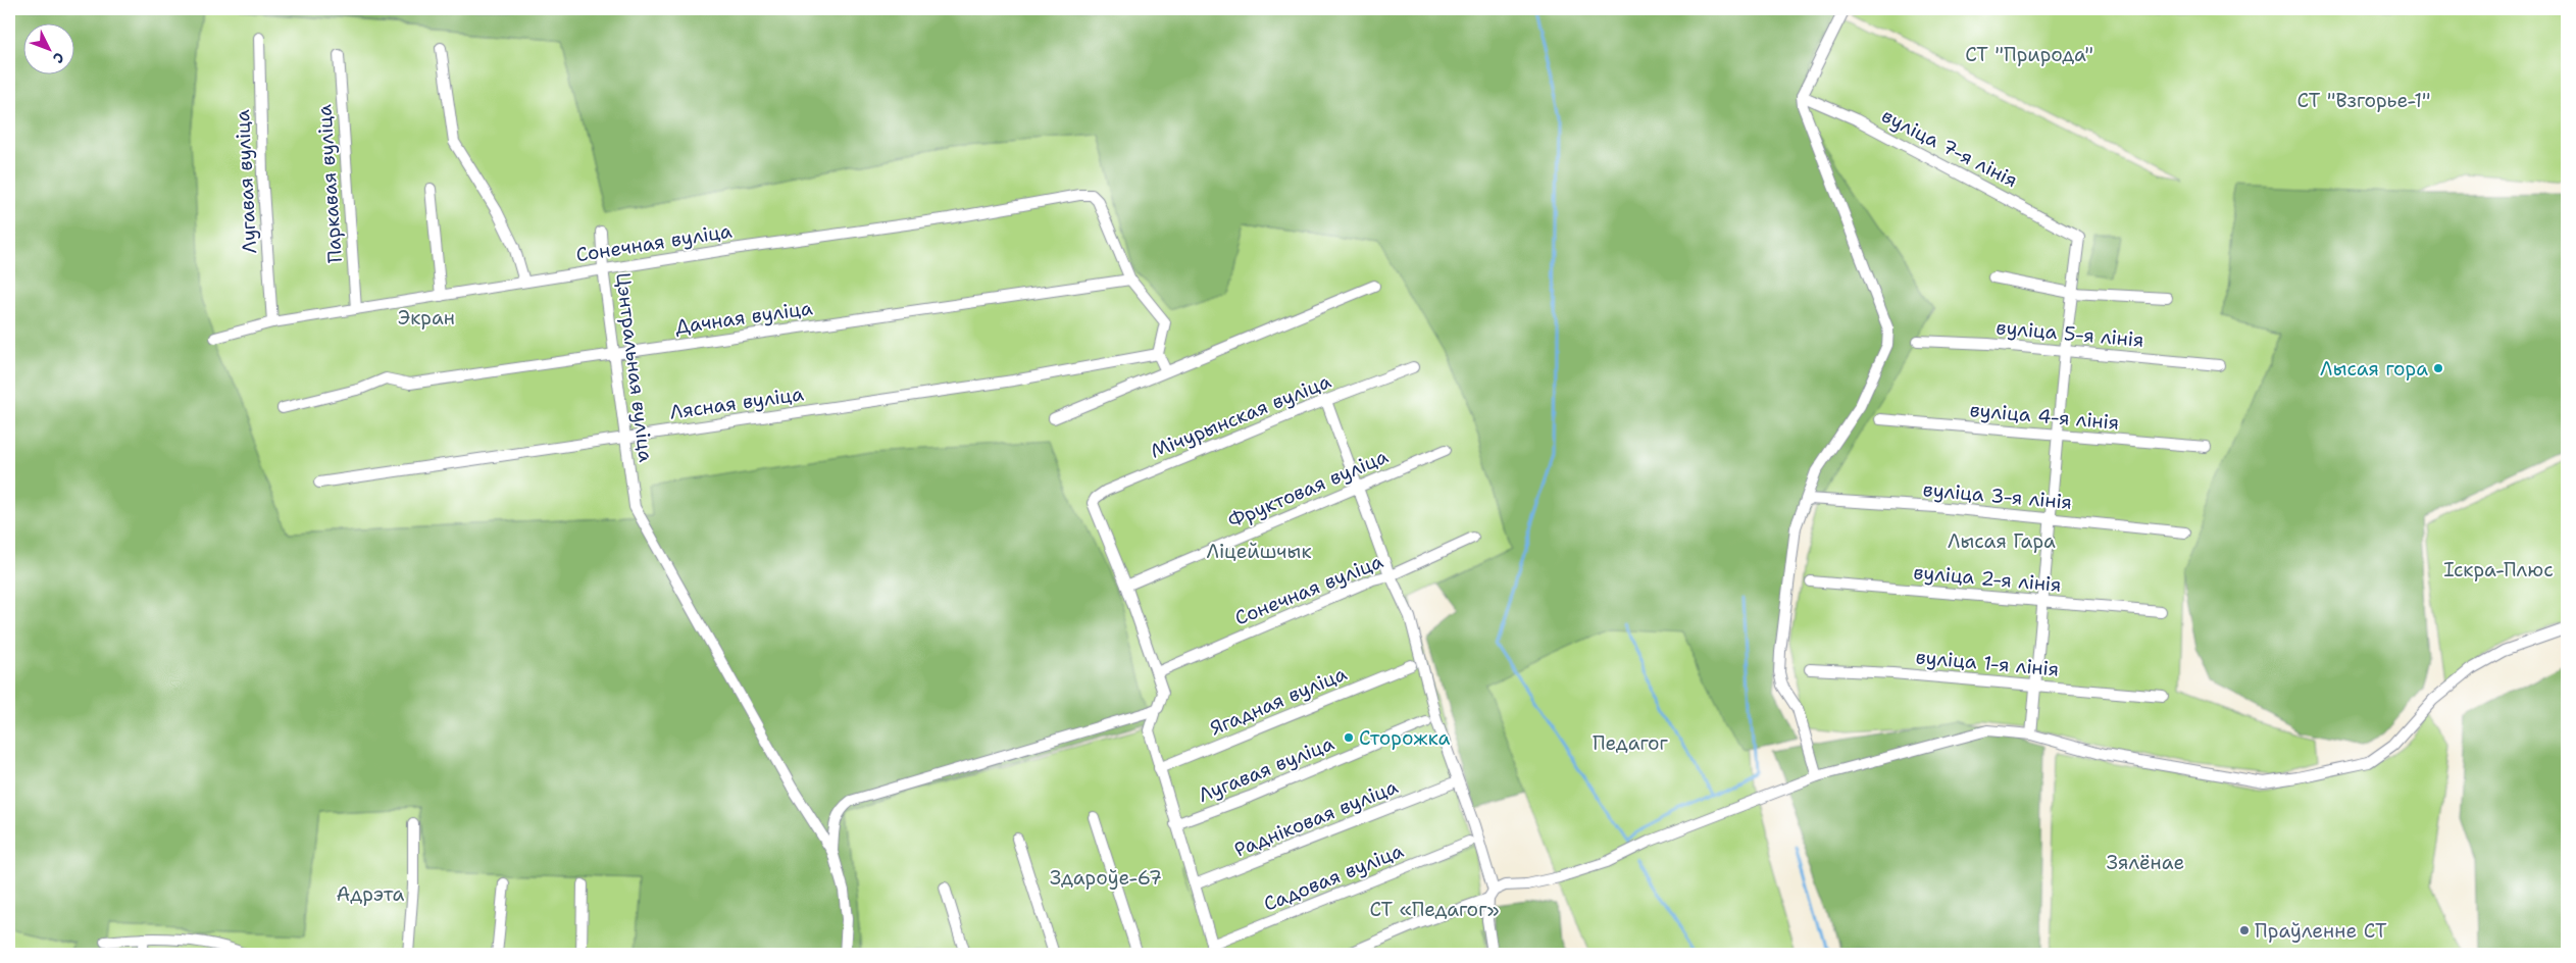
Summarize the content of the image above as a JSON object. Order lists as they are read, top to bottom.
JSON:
{
  "streets": {
    "street": [
      "вуліца 7-я лінія",
      "Лугавая вуліца",
      "Паркавая вуліца",
      "Сонечная вуліца",
      "Дачная вуліца",
      "вуліца 5-я лінія",
      "Цэнтральная вуліца",
      "Лясная вуліца",
      "Мічурынская вуліца",
      "вуліца 4-я лінія",
      "Фруктовая вуліца",
      "вуліца 3-я лінія",
      "вуліца 2-я лінія",
      "вуліца 1-я лінія",
      "Ягадная вуліца",
      "Радніковая вуліца",
      "Садовая вуліца"
    ]
  },
  "crossings": [
    ["Лугавая вуліца", "Сонечная вуліца"],
    ["Паркавая вуліца", "Сонечная вуліца"],
    ["Сонечная вуліца", "Дачная вуліца"],
    ["Сонечная вуліца", "Цэнтральная вуліца"],
    ["Дачная вуліца", "Цэнтральная вуліца"],
    ["Цэнтральная вуліца", "Лясная вуліца"],
    ["Мічурынская вуліца", "Фруктовая вуліца"]
  ],
  "parks": [
    "СТ \"Природа\"",
    "СТ \"Взгорье-1\"",
    "Экран",
    "Лысая Гара",
    "Ліцейшчык",
    "Іскра-Плюс",
    "Педагог",
    "Зялёнае",
    "Здароўе-67",
    "Адрэта",
    "СТ «Педагог»"
  ],
  "places": ["Лысая гора", "Сторожка", "Праўленне СТ"],
  "north": "bottom right"
}
